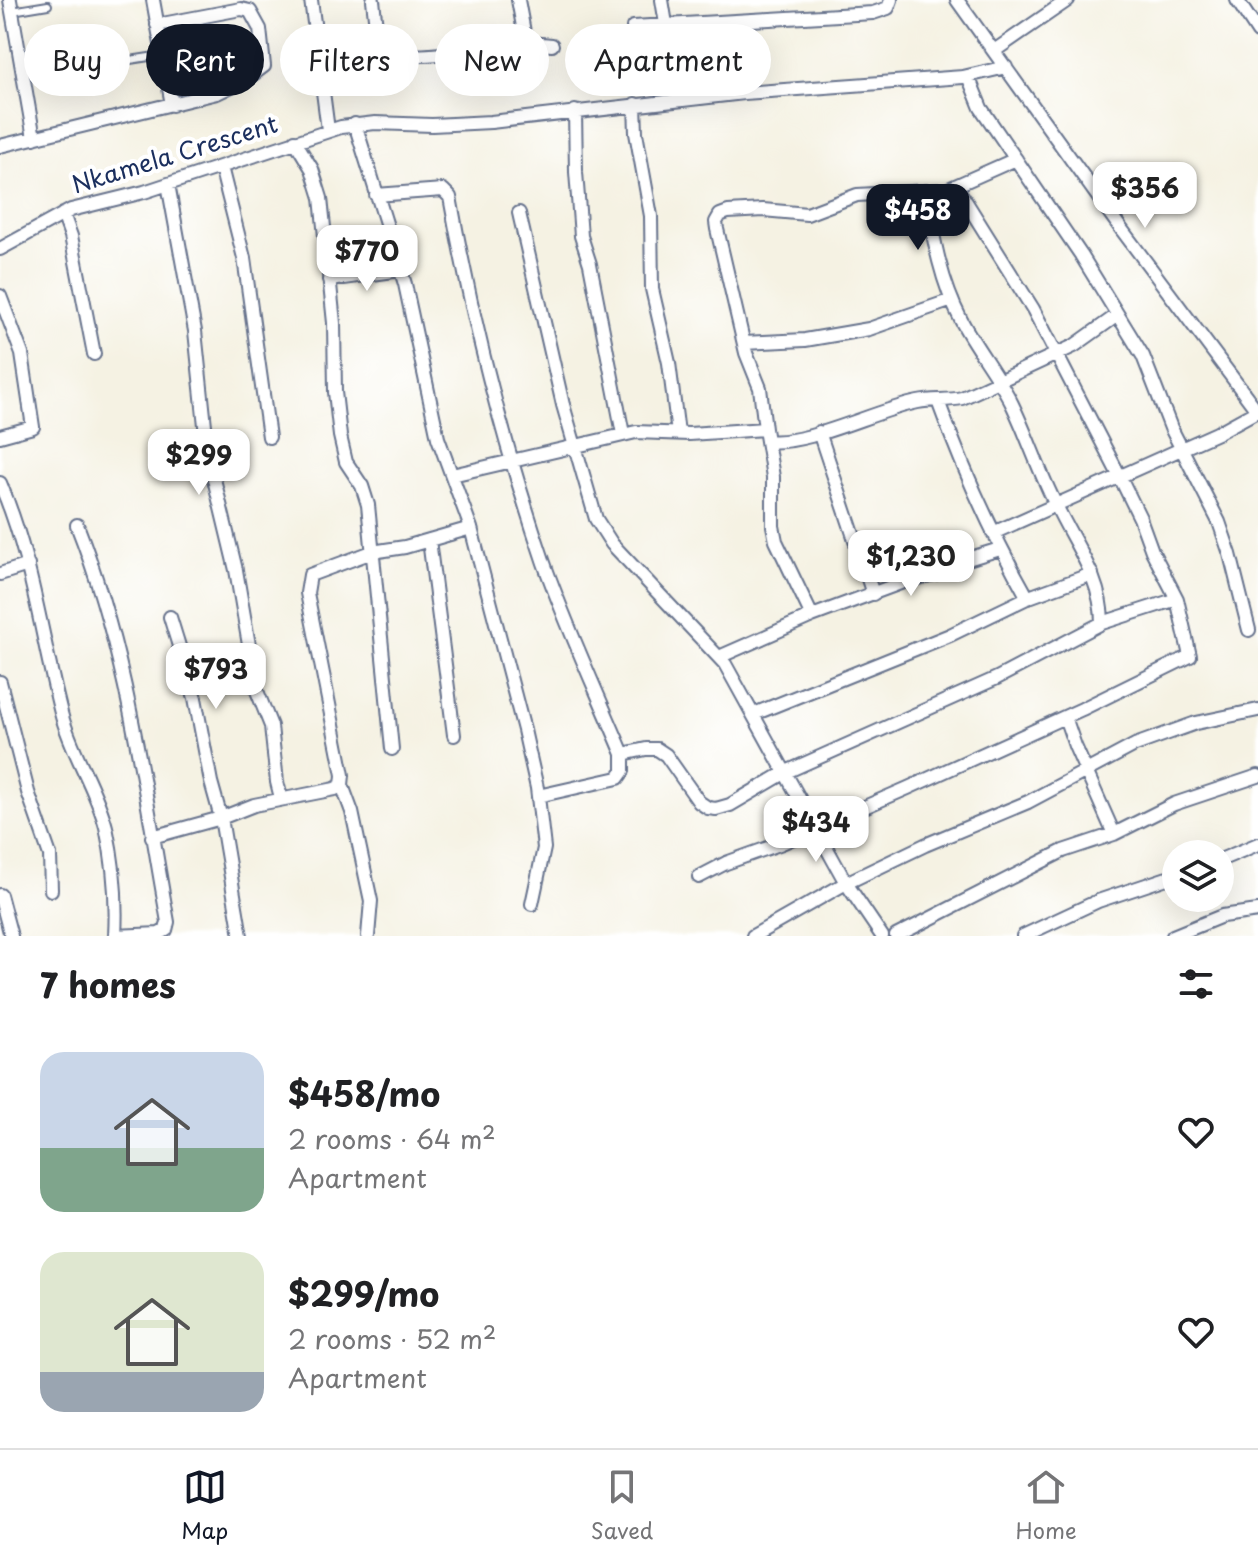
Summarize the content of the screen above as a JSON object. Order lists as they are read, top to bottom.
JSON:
{
  "streets": {
    "street": ["Nkamela Crescent"]
  },
  "page": {
    "chip": [
      "Buy",
      "Rent",
      "Filters",
      "New",
      "Apartment"
    ],
    "price": [
      "$356",
      "$458",
      "$770",
      "$299",
      "$1,230",
      "$793",
      "$434"
    ],
    "heading": "7 homes",
    "list": [
      {
        "name": "$458/mo",
        "note": "2 rooms · 64 m² · Apartment"
      },
      {
        "name": "$299/mo",
        "note": "2 rooms · 52 m² · Apartment"
      }
    ],
    "tabs": ["Map", "Saved", "Home"]
  }
}
